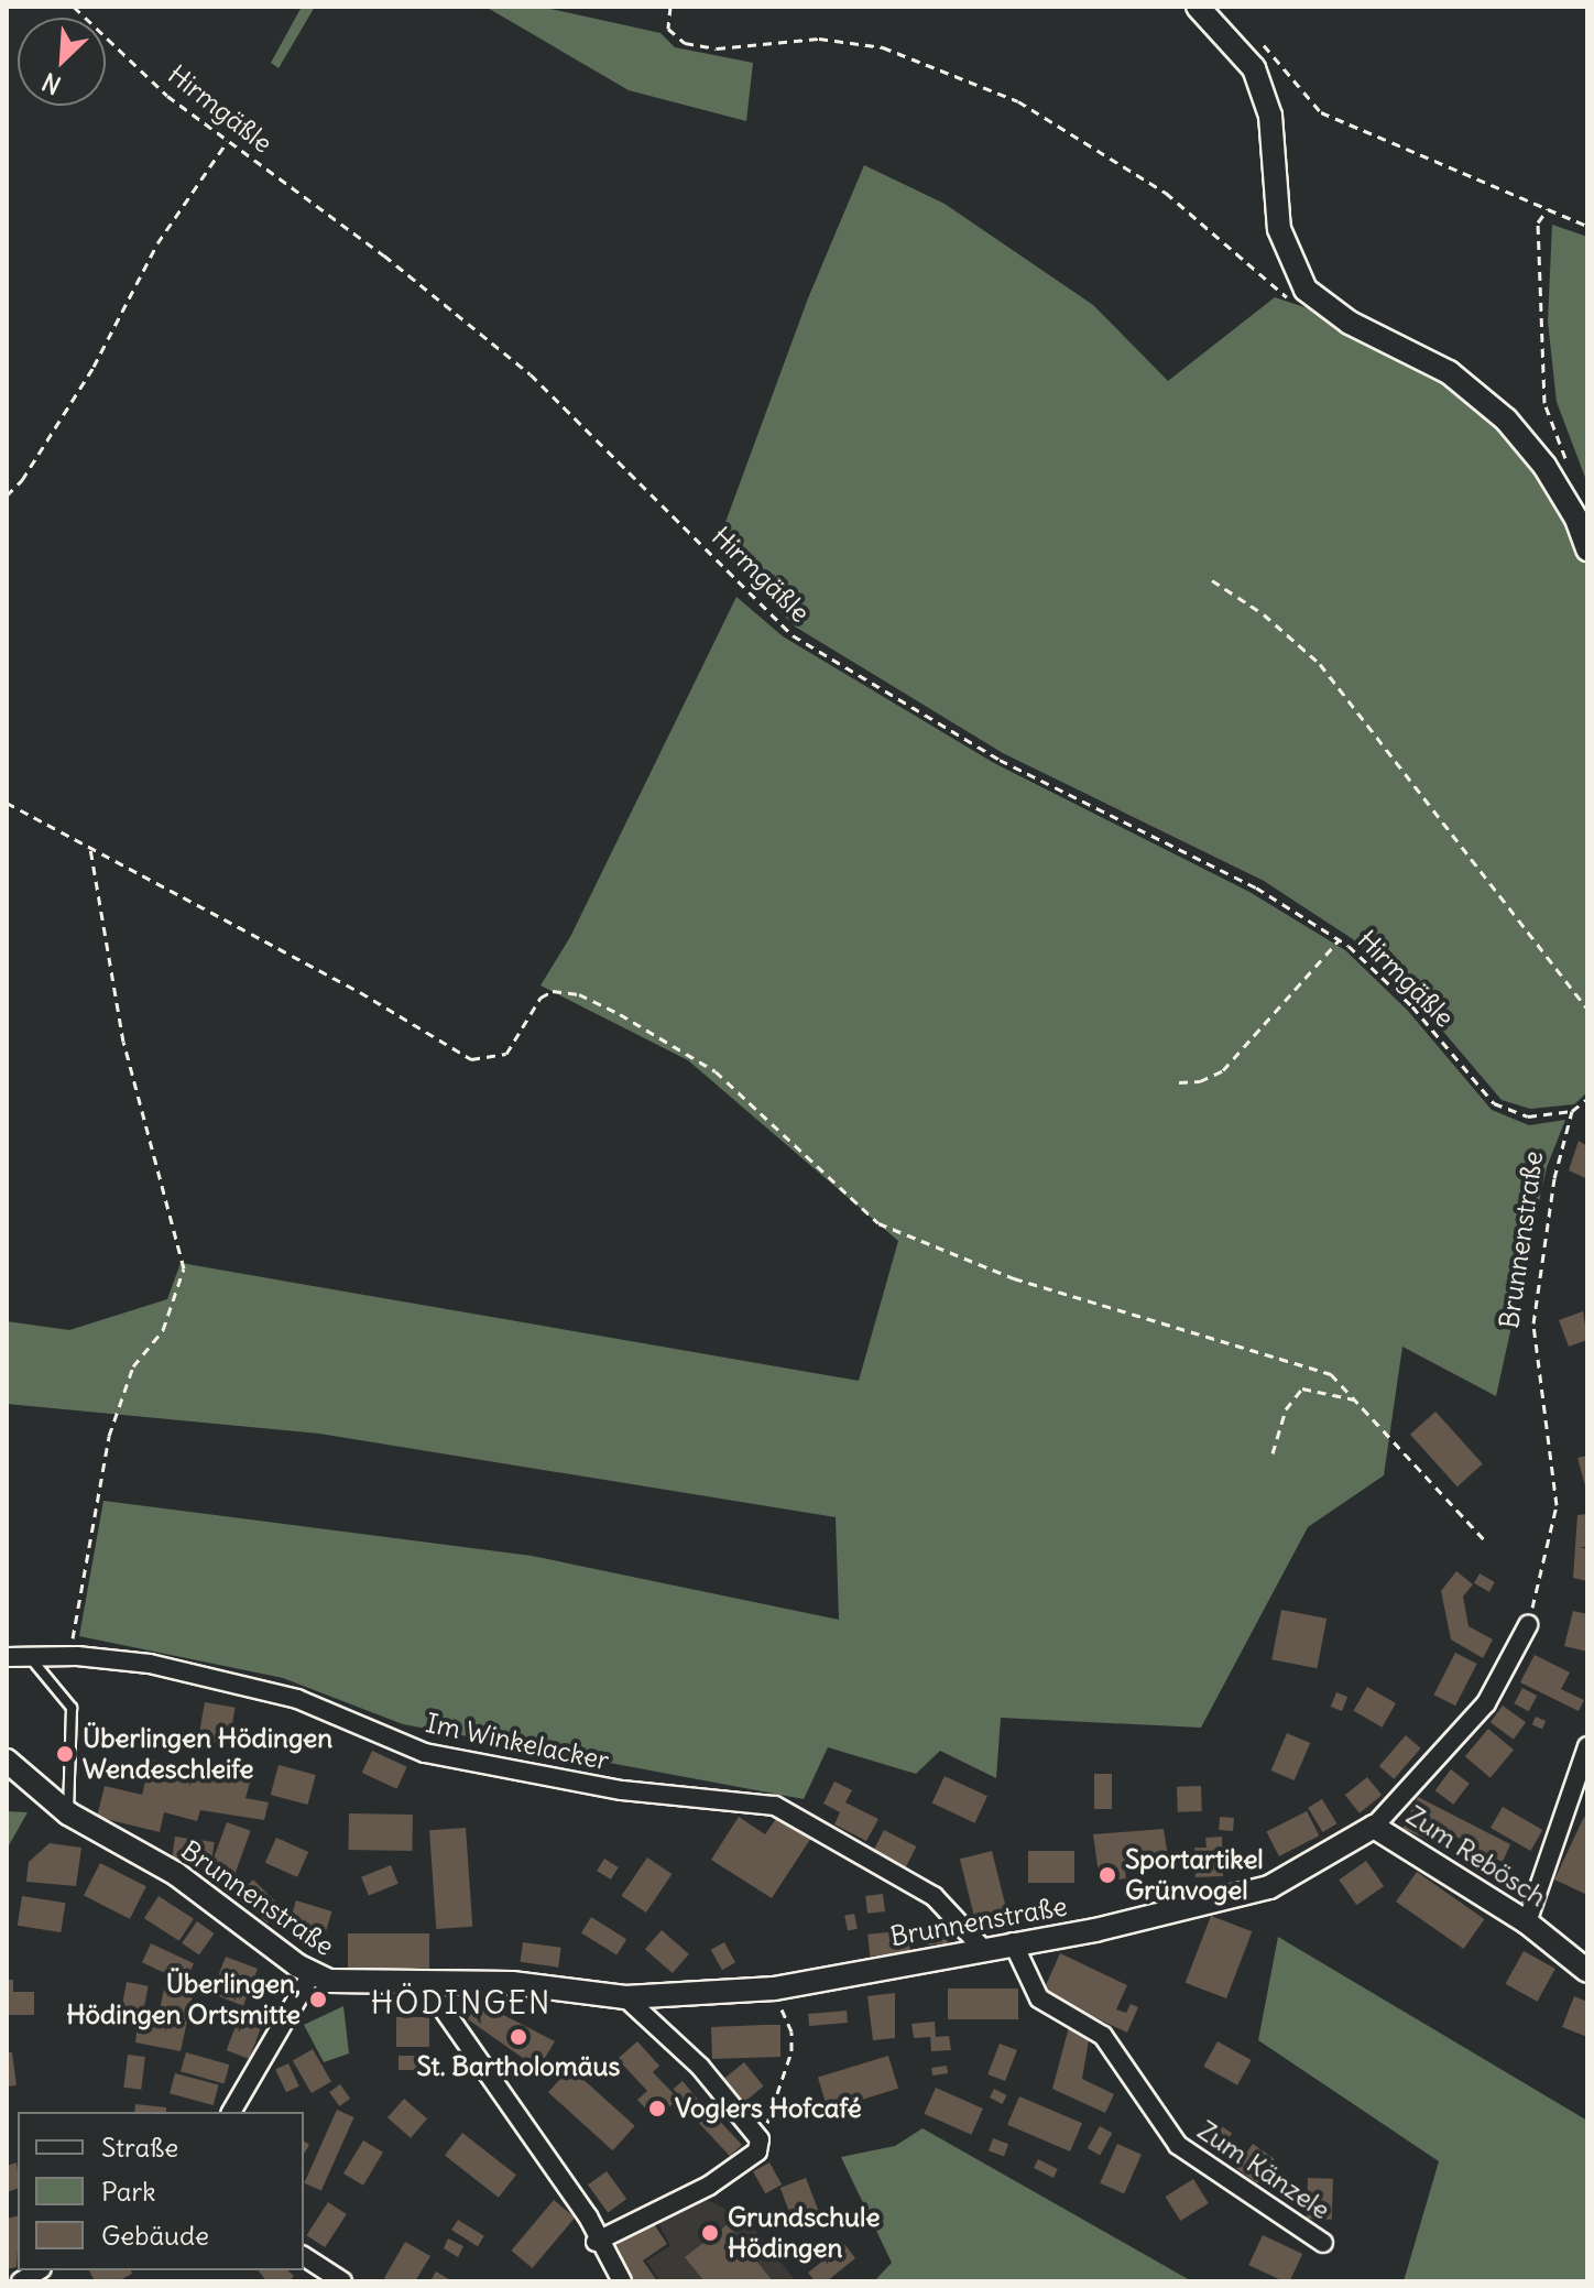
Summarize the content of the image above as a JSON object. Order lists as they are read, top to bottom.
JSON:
{
  "streets": {
    "street": [
      "Brunnenstraße",
      "Im Winkelacker",
      "Zum Rebösch",
      "Zum Känzele"
    ],
    "path": ["Hirmgäßle"]
  },
  "crossings": [
    ["Hirmgäßle", "Brunnenstraße"],
    ["Brunnenstraße", "Im Winkelacker"],
    ["Brunnenstraße", "Zum Rebösch"],
    ["Brunnenstraße", "Zum Känzele"]
  ],
  "districts": ["HÖDINGEN"],
  "places": [
    "Überlingen Hödingen Wendeschleife",
    "Sportartikel Grünvogel",
    "Überlingen, Hödingen Ortsmitte",
    "St. Bartholomäus",
    "Voglers Hofcafé",
    "Grundschule Hödingen"
  ],
  "legend": ["Straße", "Park", "Gebäude"],
  "north": "bottom left"
}
